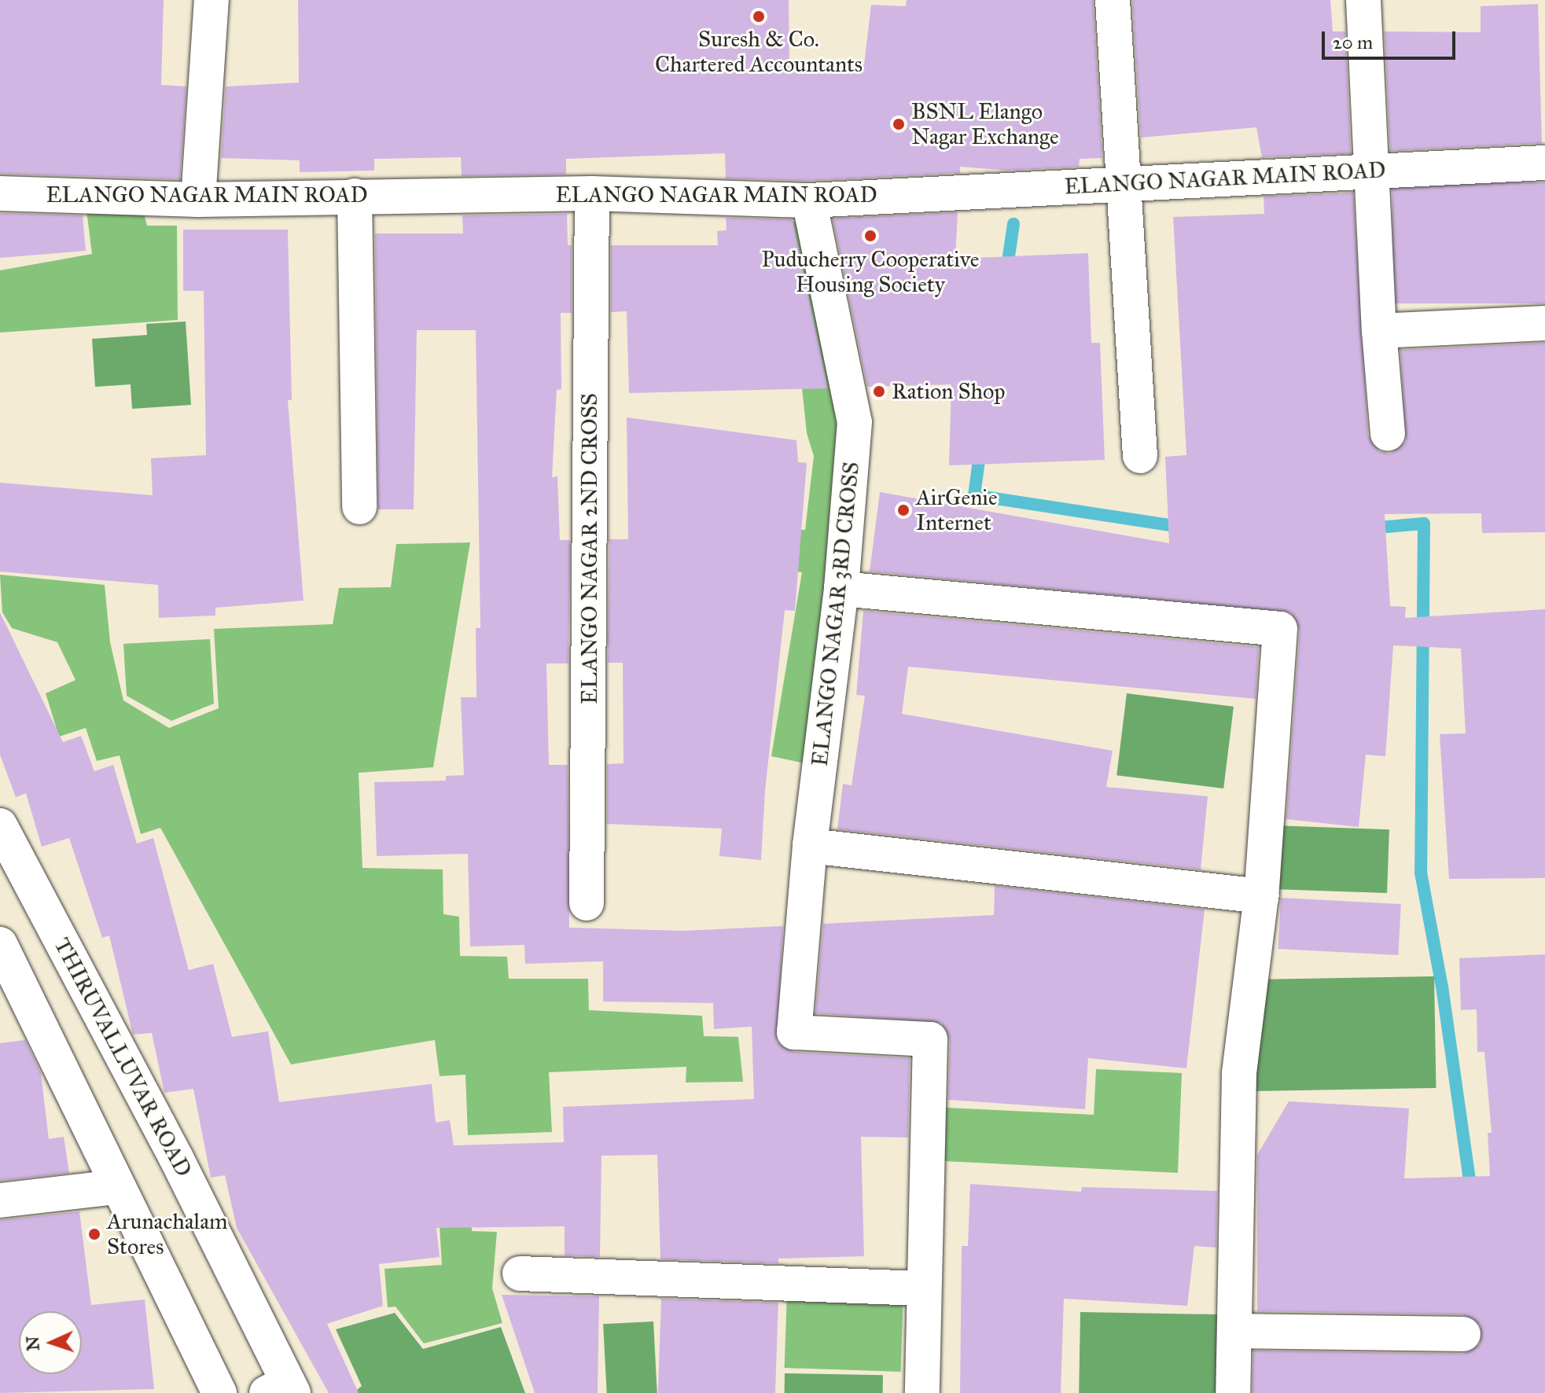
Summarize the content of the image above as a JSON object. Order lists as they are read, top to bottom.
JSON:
{
  "streets": {
    "street": [
      "ELANGO NAGAR MAIN ROAD",
      "ELANGO NAGAR 2ND CROSS",
      "ELANGO NAGAR 3RD CROSS",
      "THIRUVALLUVAR ROAD"
    ]
  },
  "crossings": [
    ["ELANGO NAGAR MAIN ROAD", "ELANGO NAGAR 2ND CROSS"],
    ["ELANGO NAGAR MAIN ROAD", "ELANGO NAGAR 3RD CROSS"]
  ],
  "places": [
    "Suresh & Co. Chartered Accountants",
    "BSNL Elango Nagar Exchange",
    "Puducherry Cooperative Housing Society",
    "Ration Shop",
    "AirGenie Internet",
    "Arunachalam Stores"
  ],
  "scale_bar": "20 m",
  "north": "left"
}
